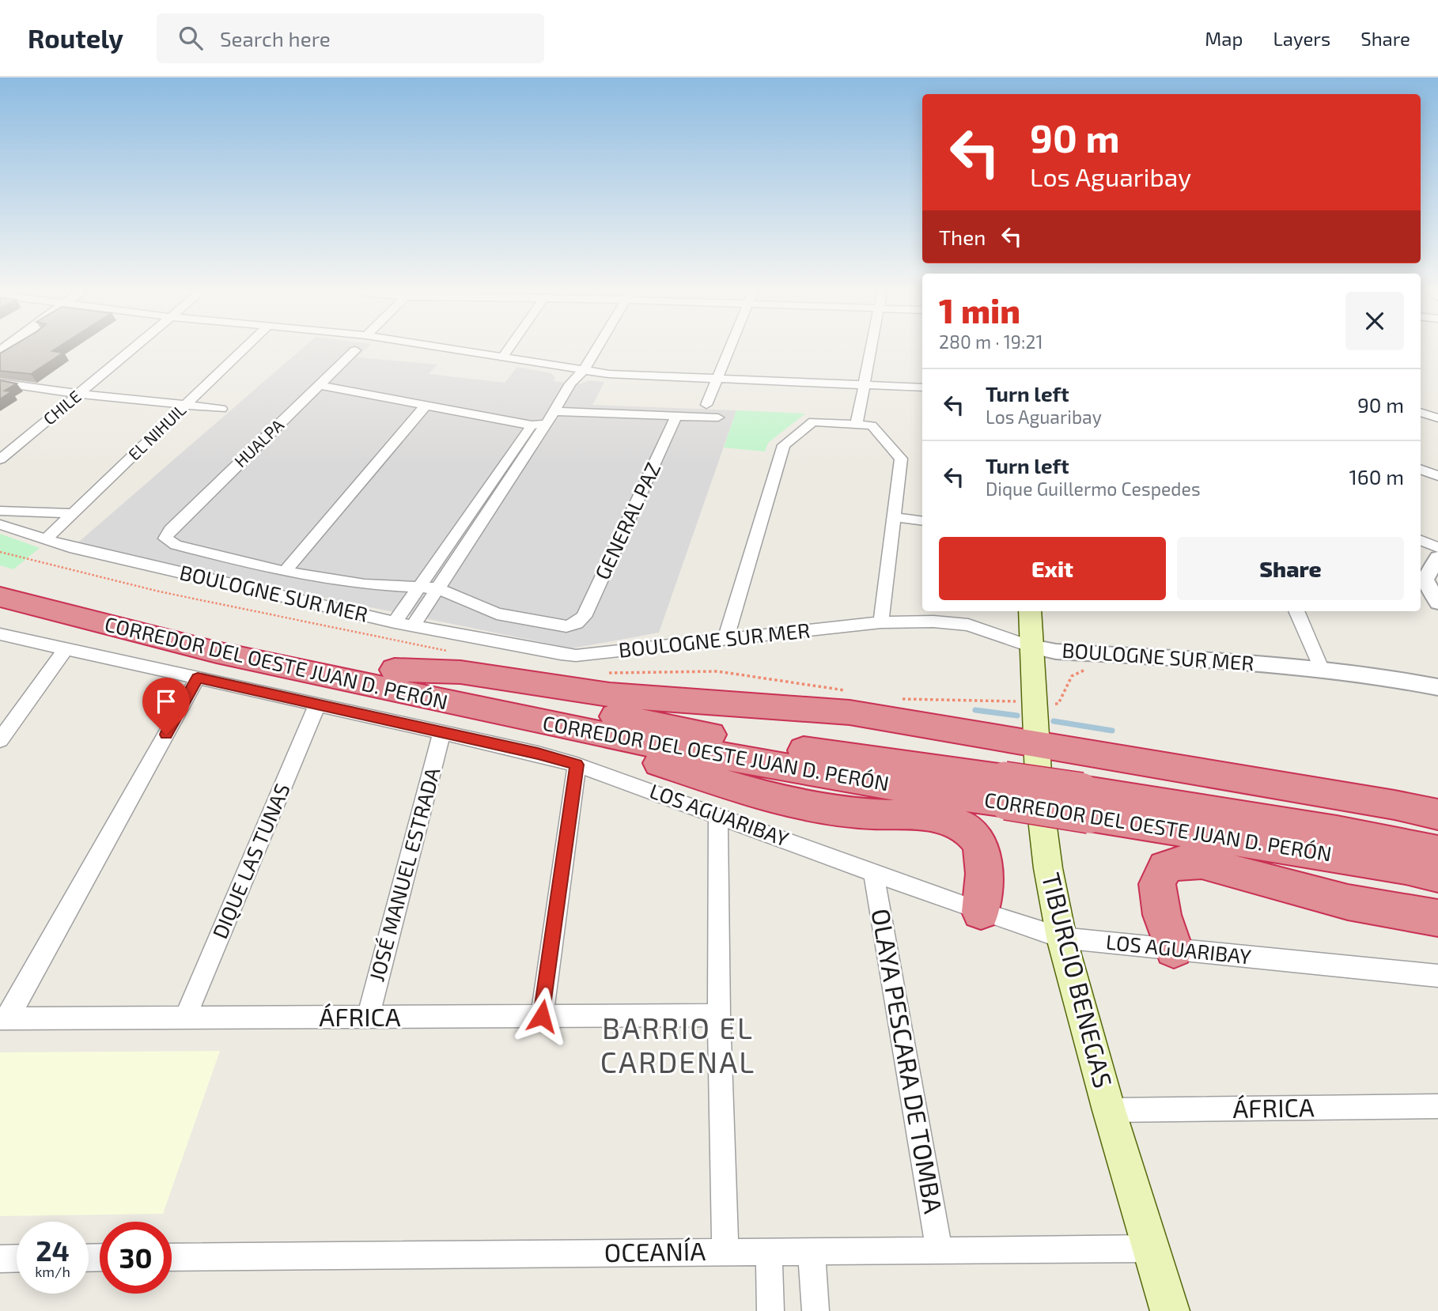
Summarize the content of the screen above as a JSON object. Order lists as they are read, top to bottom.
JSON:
{
  "streets": {
    "highway": ["CORREDOR DEL OESTE JUAN D. PERÓN"],
    "main road": ["TIBURCIO BENEGAS"],
    "street": [
      "CHILE",
      "EL NIHUIL",
      "HUALPA",
      "GENERAL PAZ",
      "BOULOGNE SUR MER",
      "LOS AGUARIBAY",
      "DIQUE LAS TUNAS",
      "JOSÉ MANUEL ESTRADA",
      "ÁFRICA",
      "OLAYA PESCARA DE TOMBA",
      "OCEANÍA"
    ]
  },
  "crossings": [
    ["EL NIHUIL", "BOULOGNE SUR MER"],
    ["BOULOGNE SUR MER", "TIBURCIO BENEGAS"],
    ["LOS AGUARIBAY", "DIQUE LAS TUNAS"],
    ["LOS AGUARIBAY", "JOSÉ MANUEL ESTRADA"],
    ["LOS AGUARIBAY", "TIBURCIO BENEGAS"],
    ["LOS AGUARIBAY", "OLAYA PESCARA DE TOMBA"],
    ["DIQUE LAS TUNAS", "ÁFRICA"],
    ["JOSÉ MANUEL ESTRADA", "ÁFRICA"],
    ["TIBURCIO BENEGAS", "ÁFRICA"],
    ["TIBURCIO BENEGAS", "OCEANÍA"],
    ["OLAYA PESCARA DE TOMBA", "OCEANÍA"]
  ],
  "districts": ["BARRIO EL CARDENAL"],
  "page": {
    "header": "Routely",
    "search": "Search here",
    "nav": ["Map", "Layers", "Share"],
    "turn": ["90 m", "Los Aguaribay"],
    "then": "Then",
    "heading": ["1 min", "280 m · 19:21"],
    "list": [
      {
        "name": "Turn left",
        "note": "Los Aguaribay",
        "value": "90 m"
      },
      {
        "name": "Turn left",
        "note": "Dique Guillermo Cespedes",
        "value": "160 m"
      }
    ],
    "buttons": ["Exit", "Share"],
    "speed": "24 km/h",
    "limit": "30"
  }
}
